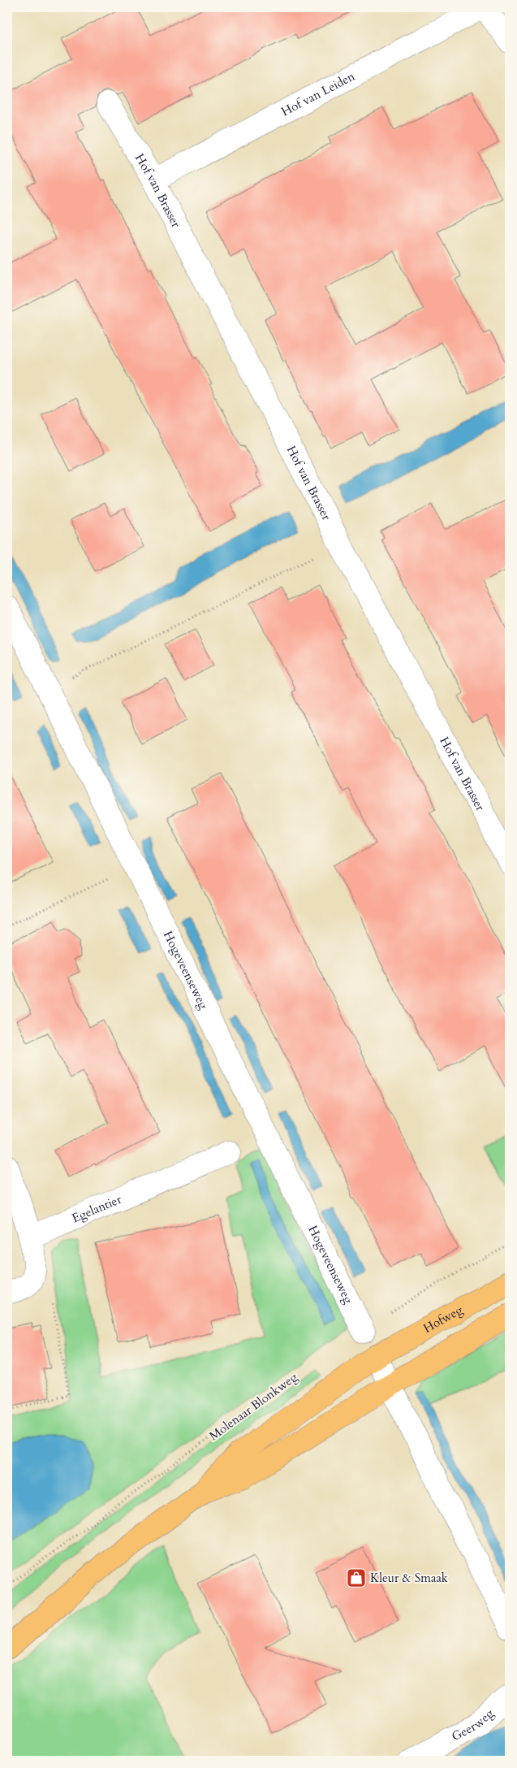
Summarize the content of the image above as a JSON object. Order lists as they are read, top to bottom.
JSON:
{
  "streets": {
    "main road": ["Hofweg"],
    "street": [
      "Hof van Leiden",
      "Hof van Brasser",
      "Hogeveenseweg",
      "Egelantier",
      "Geerweg"
    ],
    "path": ["Molenaar Blonkweg"]
  },
  "crossings": [
    ["Hof van Leiden", "Hof van Brasser"]
  ],
  "places": {
    "shop": ["Kleur & Smaak"]
  }
}
